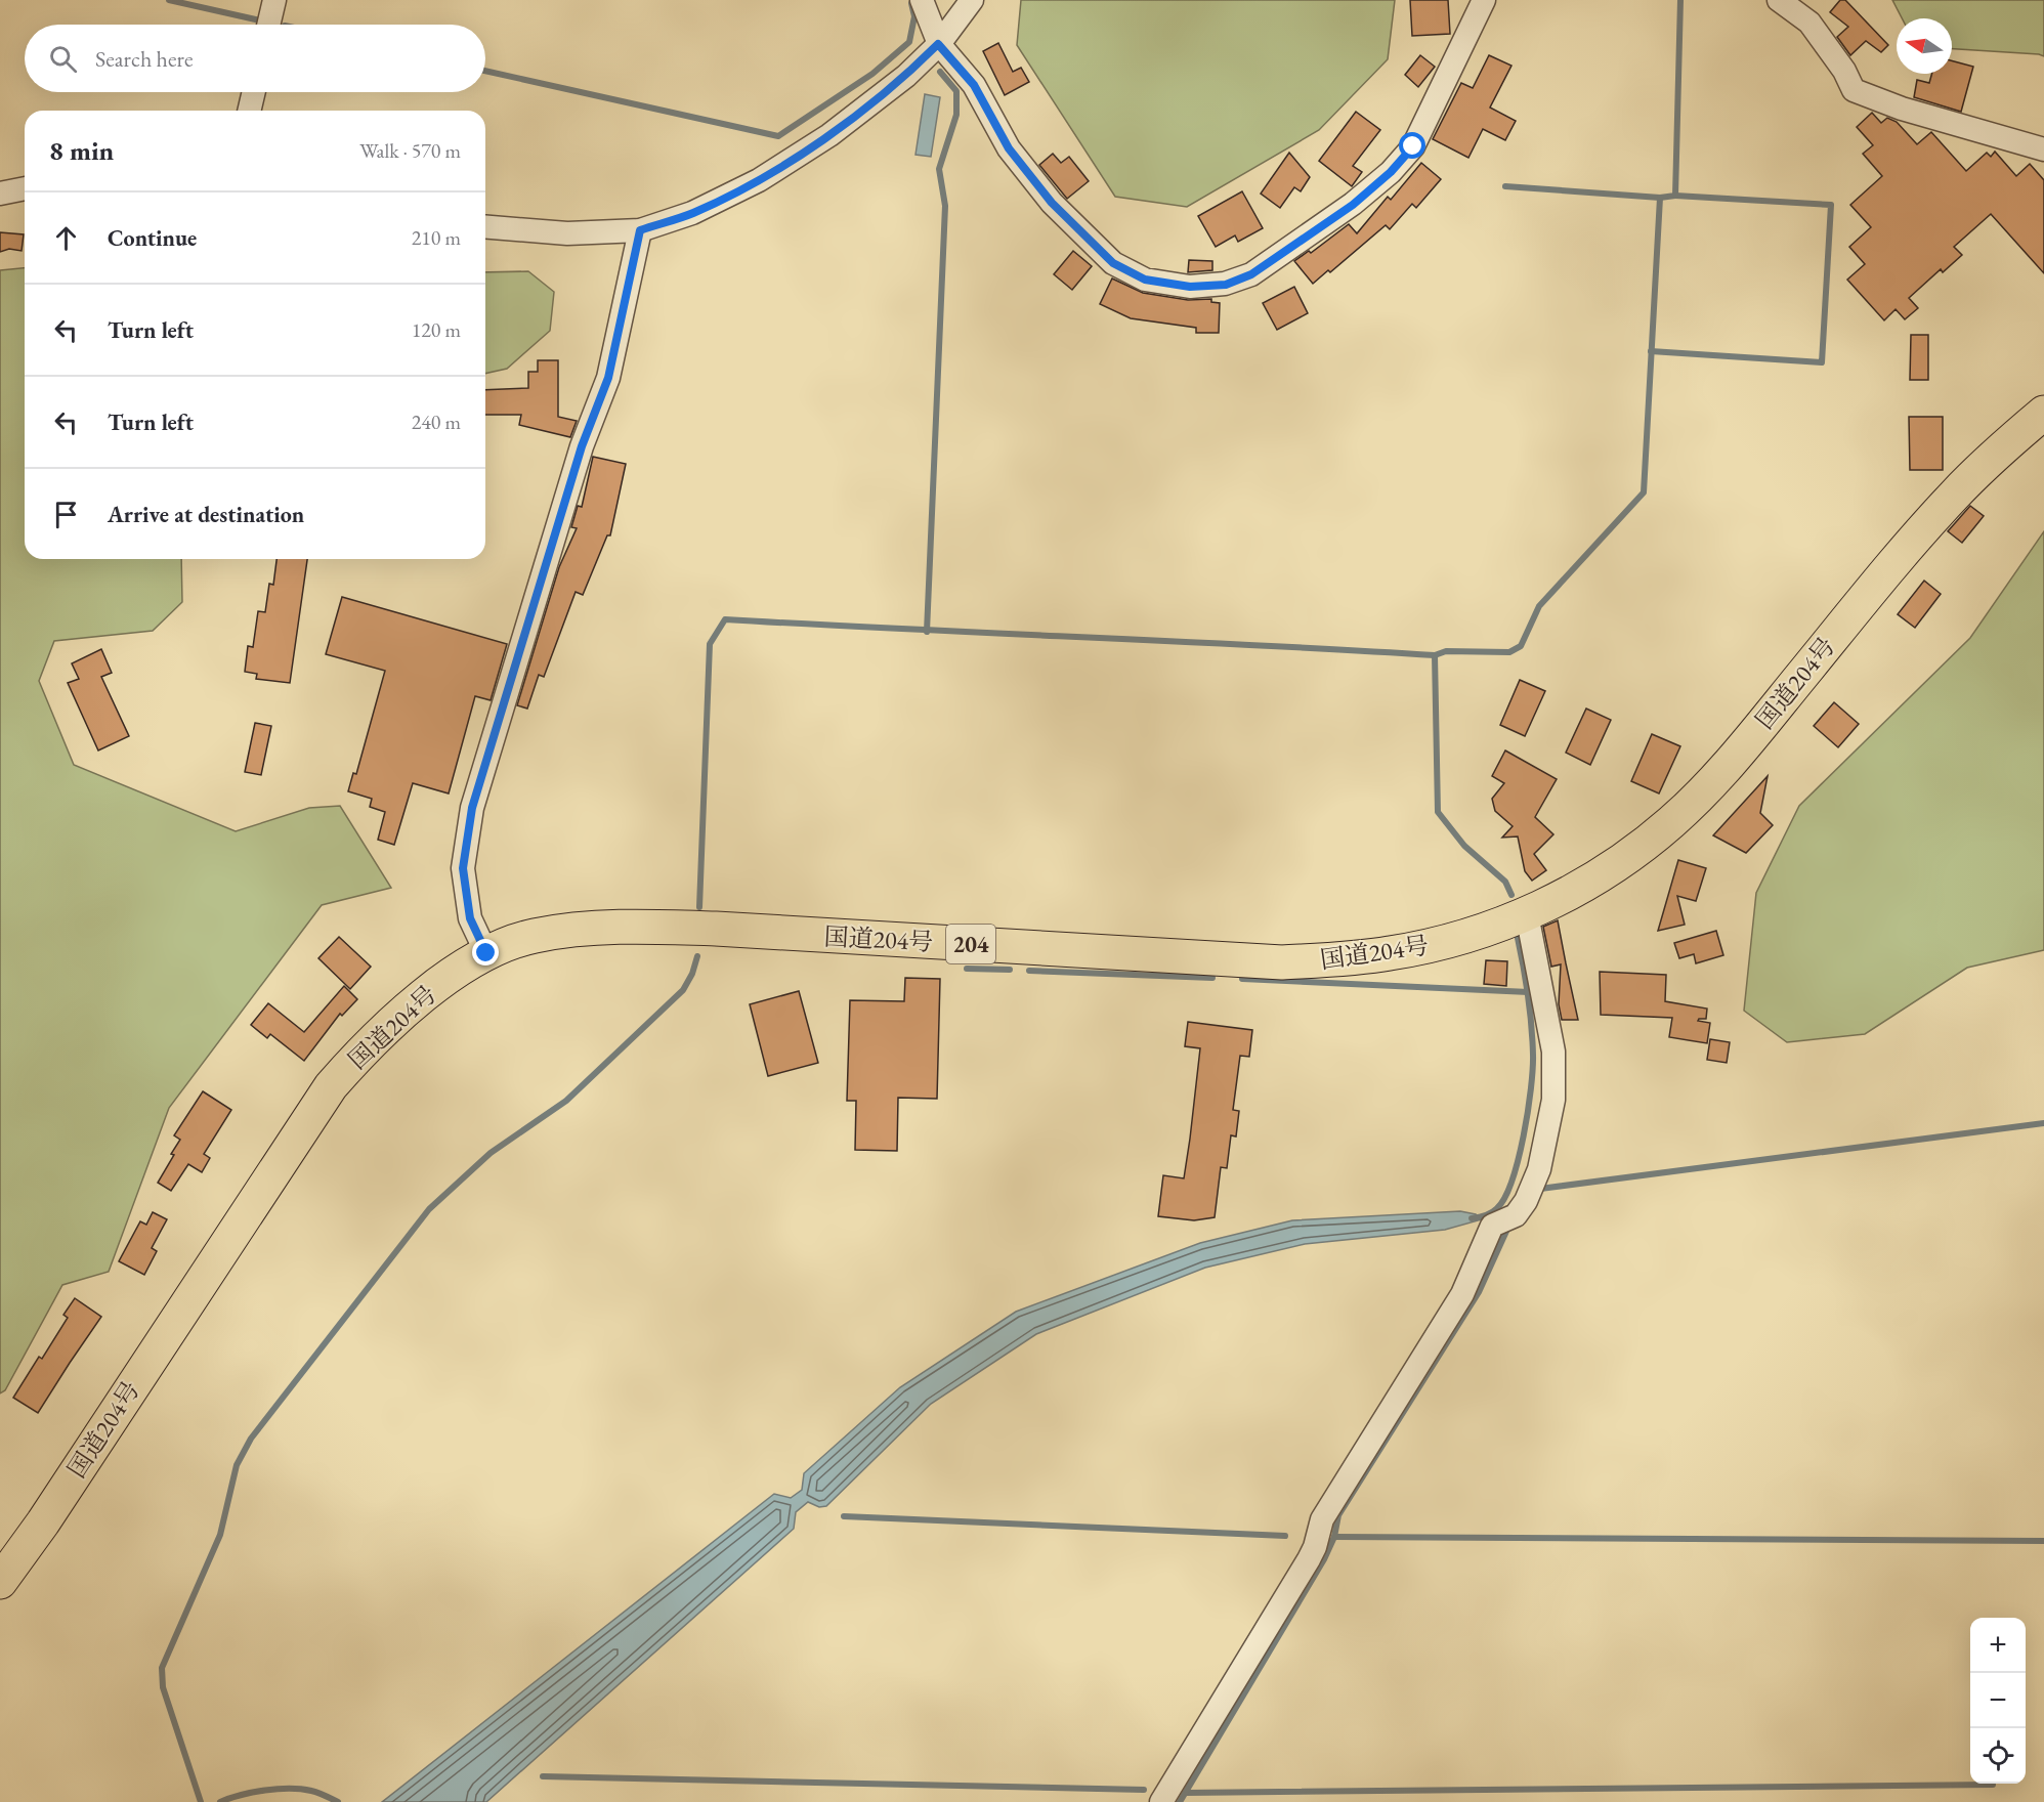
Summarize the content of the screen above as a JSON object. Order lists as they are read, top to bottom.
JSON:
{
  "streets": {
    "highway": ["国道204号", "204"]
  },
  "north": "left",
  "page": {
    "search": "Search here",
    "heading": ["8 min", "Walk · 570 m"],
    "list": [
      ["Continue", "210 m"],
      ["Turn left", "120 m"],
      ["Turn left", "240 m"],
      "Arrive at destination"
    ],
    "map_buttons": ["+", "−"]
  }
}
